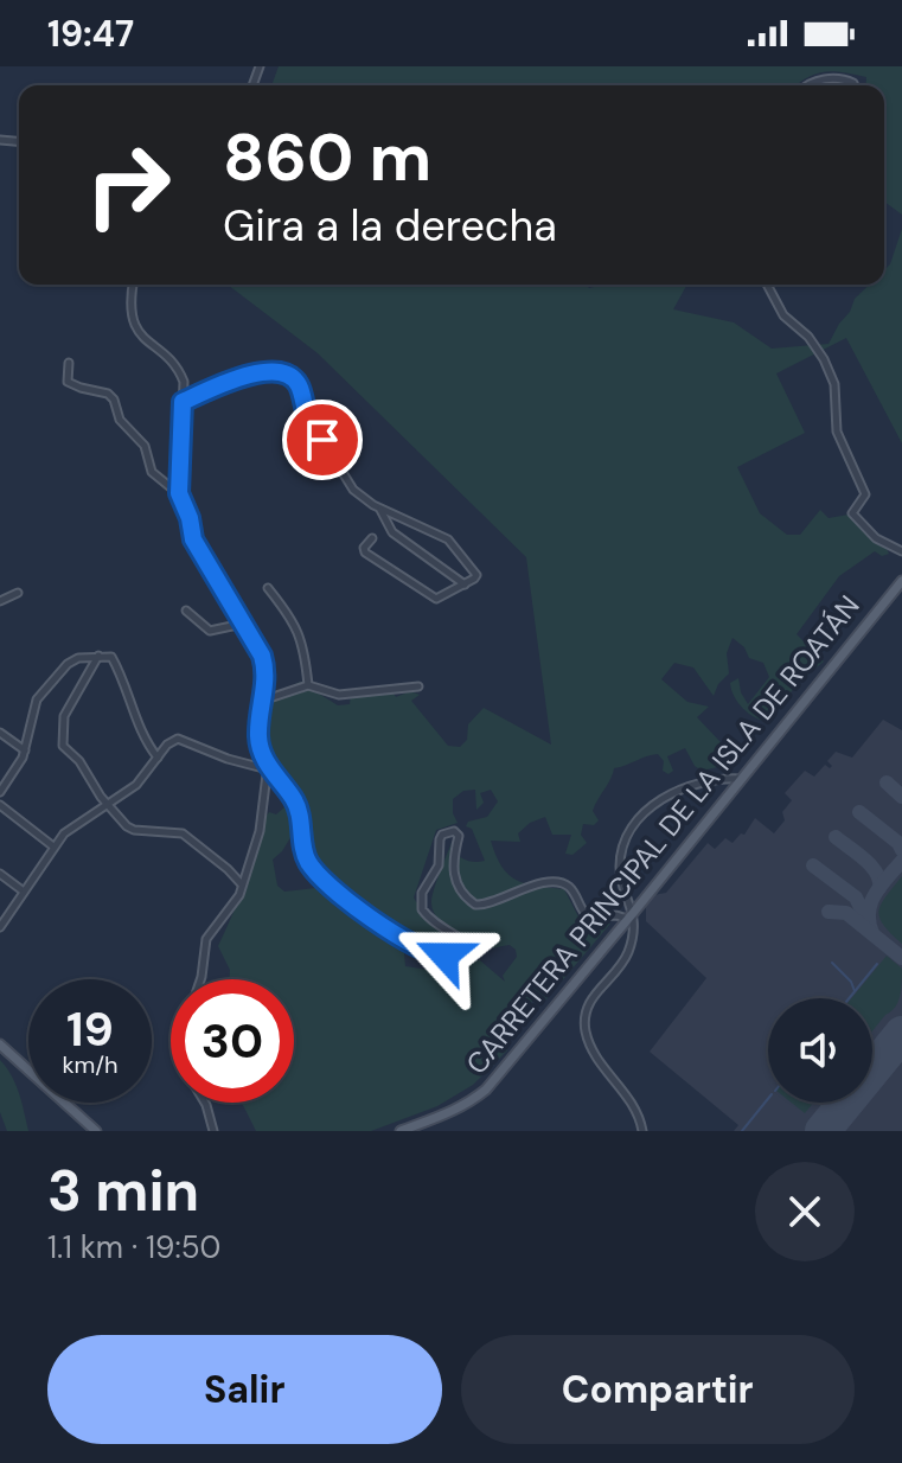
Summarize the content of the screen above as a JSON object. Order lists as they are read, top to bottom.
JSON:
{
  "streets": {
    "main road": ["CARRETERA PRINCIPAL DE LA ISLA DE ROATÁN"]
  },
  "page": {
    "status": "19:47",
    "turn": ["860 m", "Gira a la derecha"],
    "speed": "19 km/h",
    "limit": "30",
    "heading": ["3 min", "1.1 km · 19:50"],
    "buttons": ["Salir", "Compartir"]
  }
}
